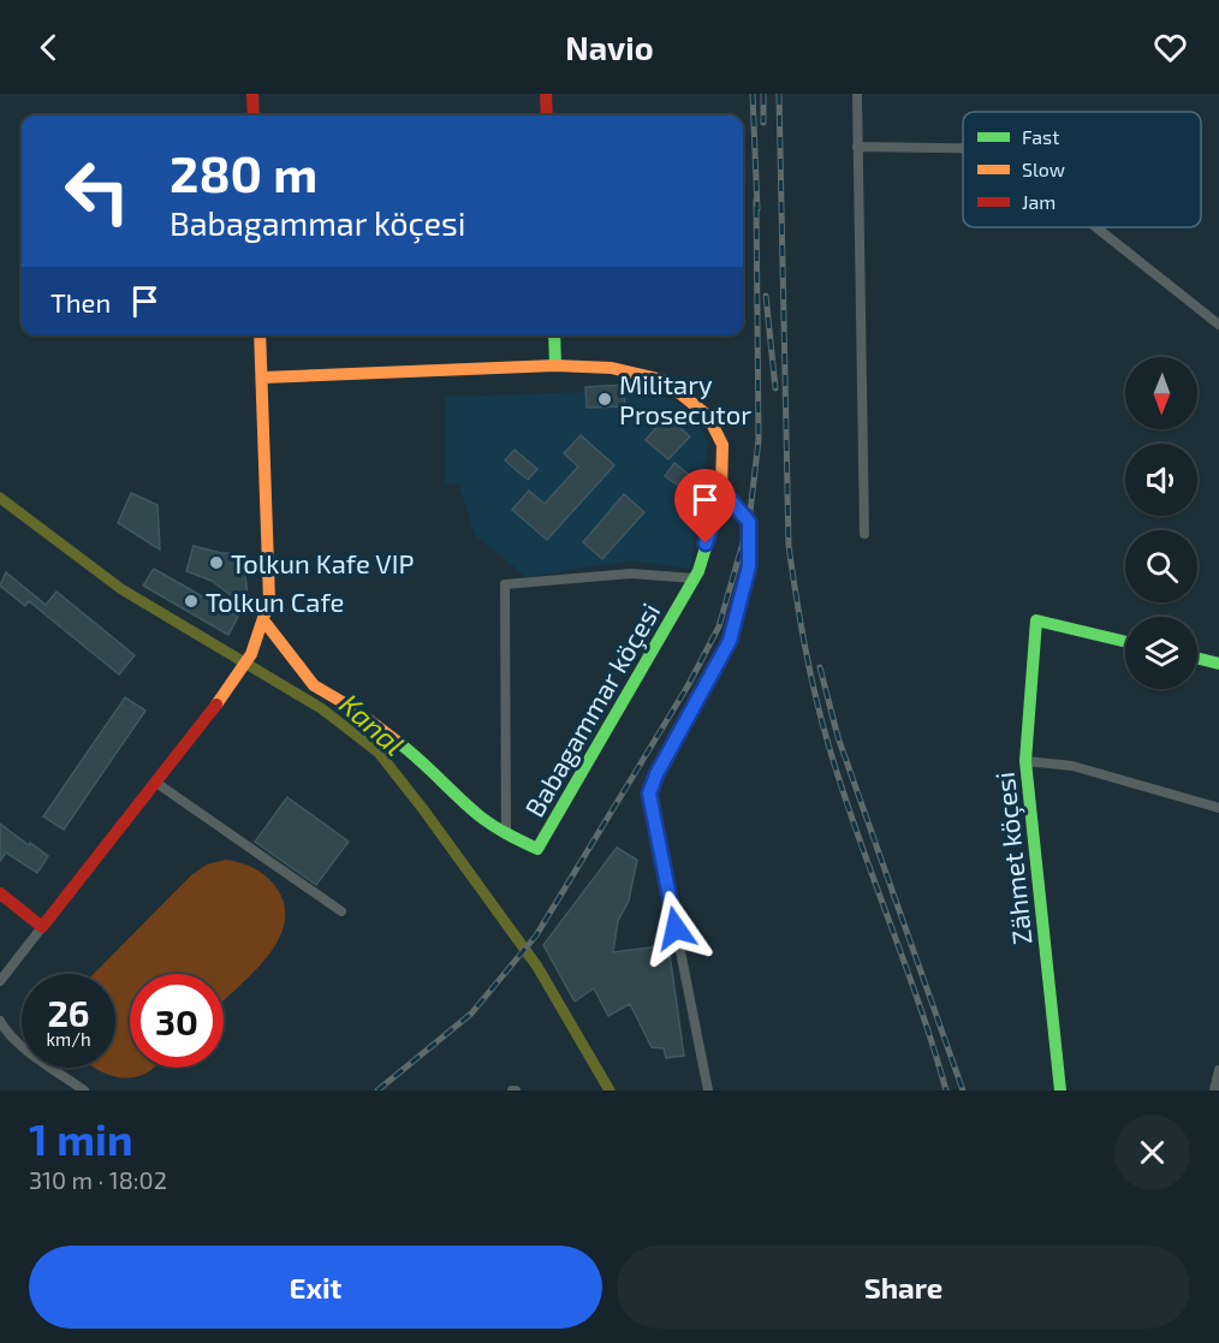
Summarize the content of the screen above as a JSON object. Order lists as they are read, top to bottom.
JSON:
{
  "streets": {
    "street": ["Babagammar köçesi", "Zähmet köçesi"]
  },
  "water": ["Kanal"],
  "places": ["Military Prosecutor", "Tolkun Kafe VIP", "Tolkun Cafe"],
  "legend": ["Fast", "Slow", "Jam"],
  "north": "bottom",
  "page": {
    "header": "Navio",
    "turn": ["280 m", "Babagammar köçesi"],
    "then": "Then",
    "speed": "26 km/h",
    "limit": "30",
    "heading": ["1 min", "310 m · 18:02"],
    "buttons": ["Exit", "Share"]
  }
}
